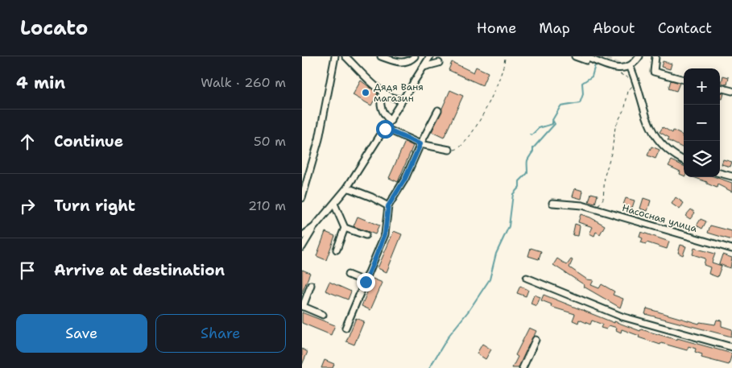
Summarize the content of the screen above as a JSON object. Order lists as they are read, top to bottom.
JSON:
{
  "streets": {
    "street": ["Насосная улица"]
  },
  "places": ["Дядя Ваня магазин"],
  "page": {
    "header": "Locato",
    "nav": [
      "Home",
      "Map",
      "About",
      "Contact"
    ],
    "heading": ["4 min", "Walk · 260 m"],
    "map_buttons": ["+", "−"],
    "list": [
      ["Continue", "50 m"],
      ["Turn right", "210 m"],
      "Arrive at destination"
    ],
    "buttons": ["Save", "Share"]
  }
}
